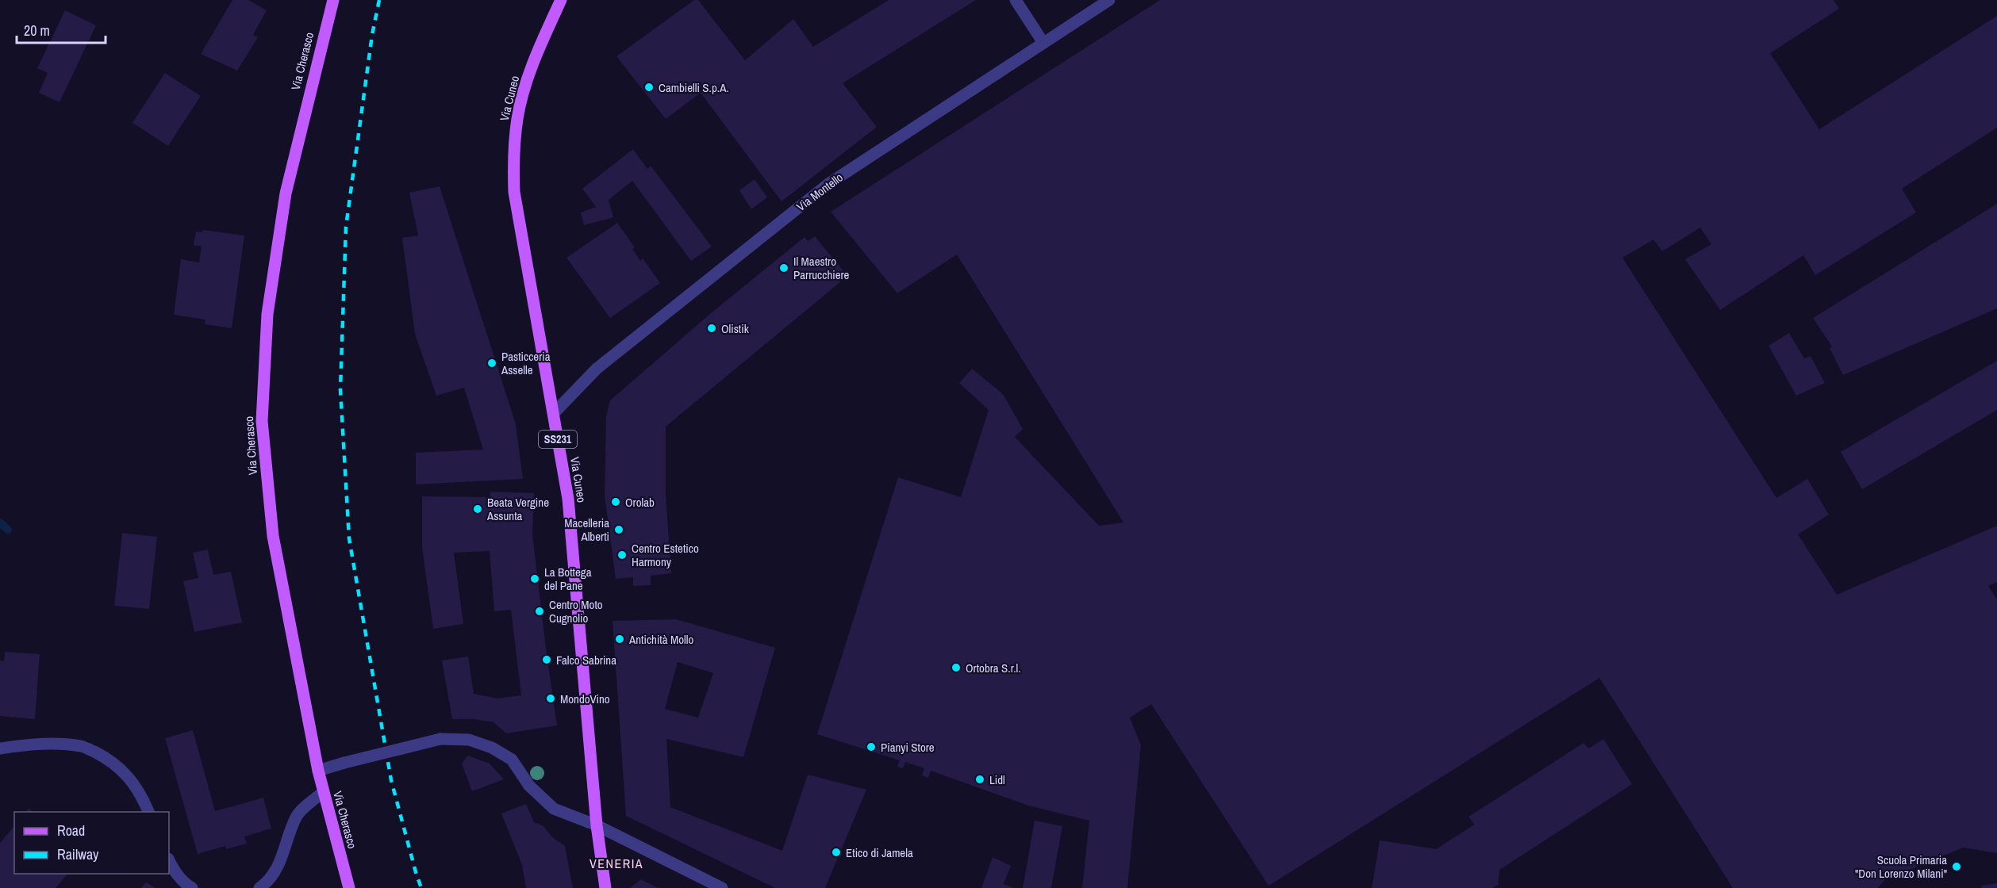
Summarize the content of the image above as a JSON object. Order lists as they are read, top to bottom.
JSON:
{
  "streets": {
    "main road": ["Via Cherasco", "Via Cuneo", "SS231"],
    "street": ["Via Montello"]
  },
  "crossings": [
    ["Via Cuneo", "Via Montello"]
  ],
  "districts": ["VENERIA"],
  "places": [
    "Cambielli S.p.A.",
    "Il Maestro Parrucchiere",
    "Olistik",
    "Pasticceria Asselle",
    "Orolab",
    "Beata Vergine Assunta",
    "Macelleria Alberti",
    "Centro Estetico Harmony",
    "La Bottega del Pane",
    "Centro Moto Cugnolio",
    "Antichità Mollo",
    "Falco Sabrina",
    "Ortobra S.r.l.",
    "MondoVino",
    "Pianyi Store",
    "Lidl",
    "Etico di Jamela",
    "Scuola Primaria \"Don Lorenzo Milani\""
  ],
  "legend": ["Road", "Railway"],
  "scale_bar": "20 m"
}
